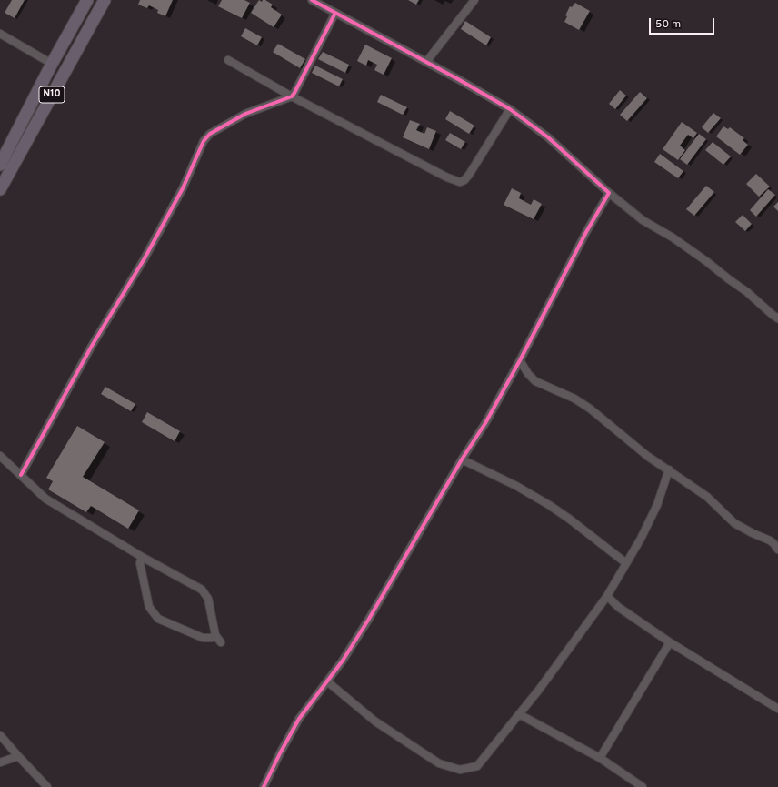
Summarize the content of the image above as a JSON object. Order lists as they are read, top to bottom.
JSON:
{
  "streets": {
    "highway": ["N10"]
  },
  "scale_bar": "50 m"
}
